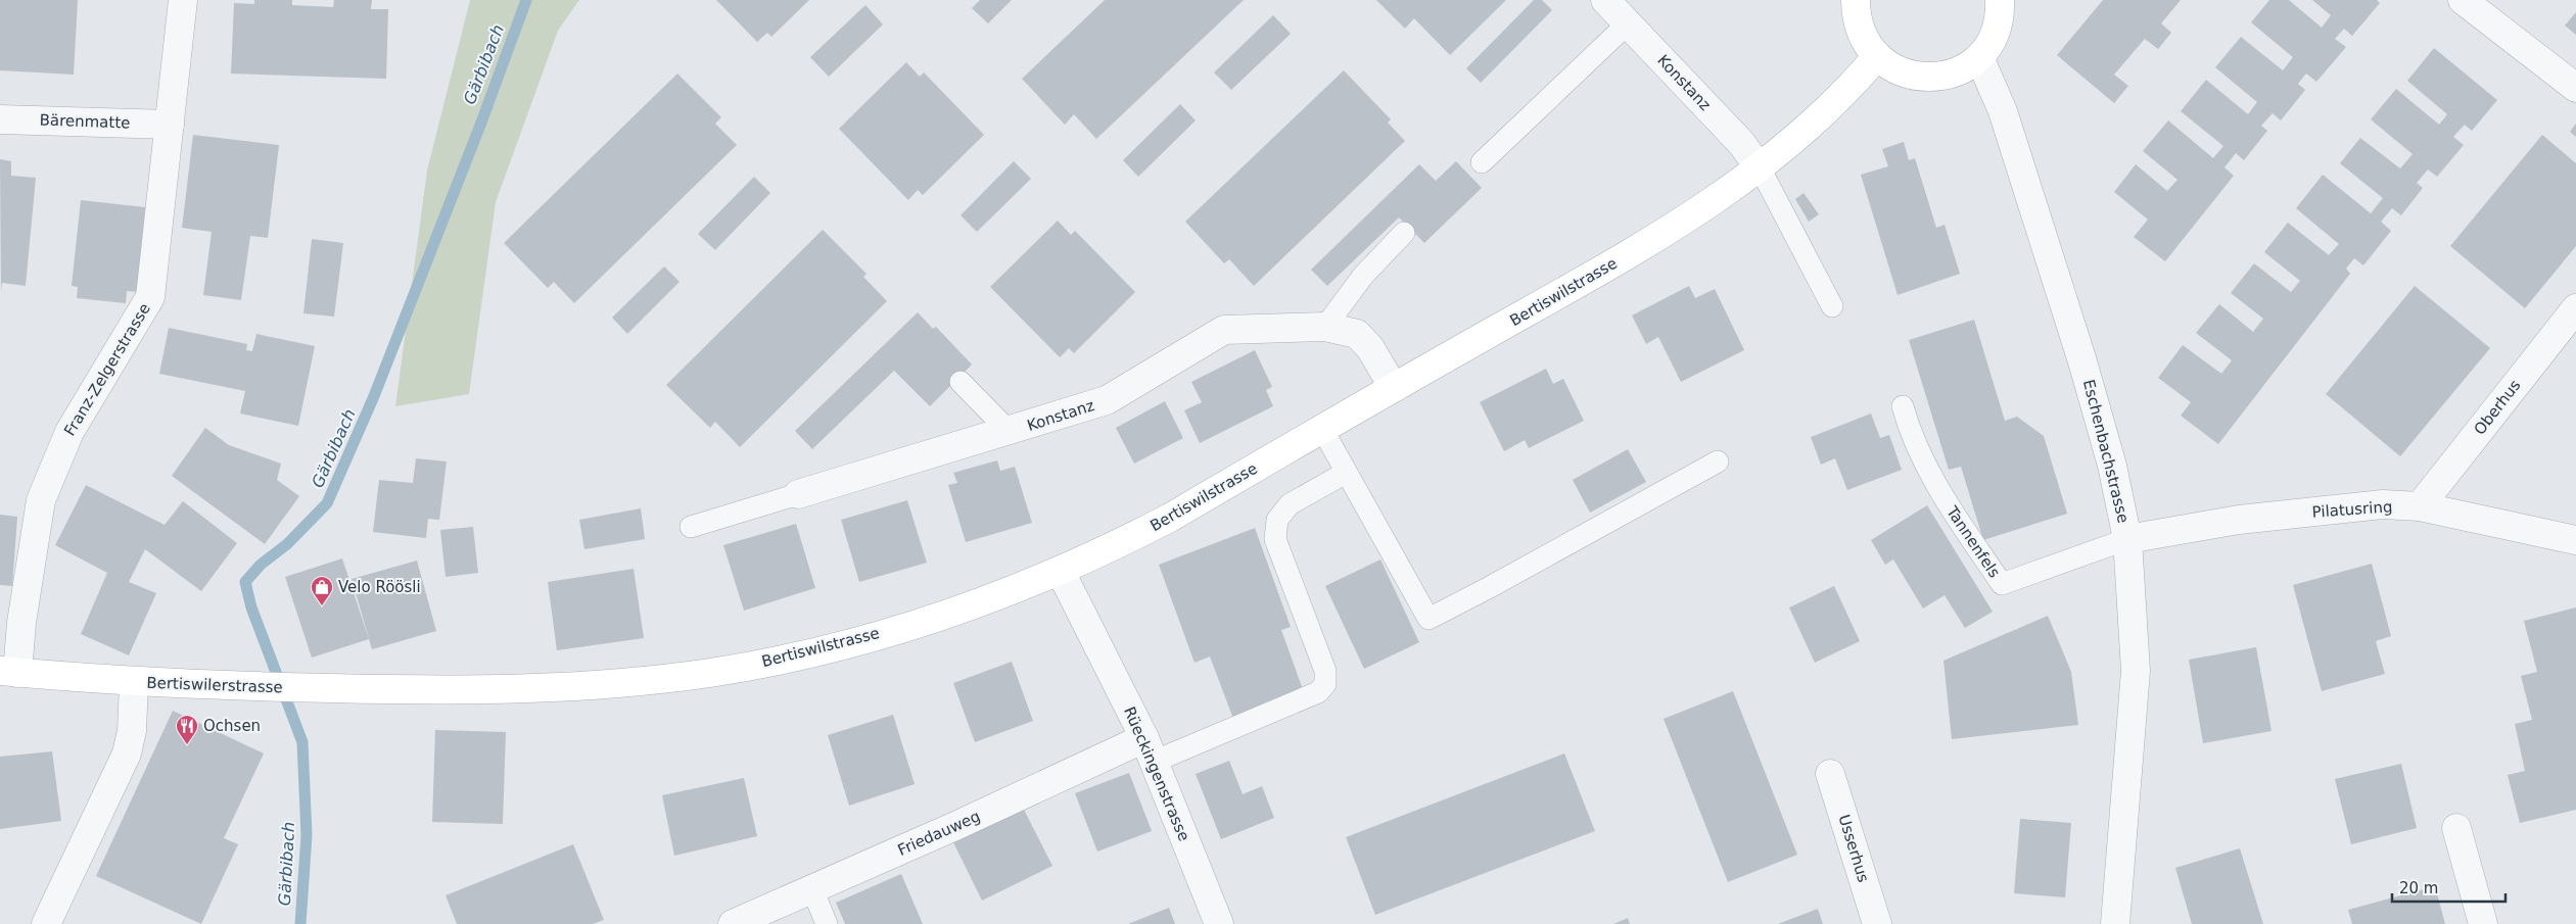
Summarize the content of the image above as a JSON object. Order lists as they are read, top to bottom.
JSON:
{
  "streets": {
    "main road": ["Bertiswilstrasse", "Bertiswilerstrasse"],
    "street": [
      "Konstanz",
      "Bärenmatte",
      "Franz-Zelgerstrasse",
      "Oberhus",
      "Eschenbachstrasse",
      "Pilatusring",
      "Rüeckingenstrasse",
      "Friedauweg",
      "Usserhus"
    ],
    "lane": ["Tannenfels"]
  },
  "crossings": [
    ["Konstanz", "Bertiswilstrasse"],
    ["Bärenmatte", "Franz-Zelgerstrasse"],
    ["Bertiswilstrasse", "Bertiswilerstrasse"],
    ["Bertiswilstrasse", "Rüeckingenstrasse"],
    ["Franz-Zelgerstrasse", "Bertiswilerstrasse"],
    ["Oberhus", "Pilatusring"],
    ["Eschenbachstrasse", "Pilatusring"],
    ["Eschenbachstrasse", "Tannenfels"],
    ["Pilatusring", "Tannenfels"],
    ["Rüeckingenstrasse", "Friedauweg"]
  ],
  "water": ["Gärbibach"],
  "places": {
    "shop": ["Velo Röösli"],
    "restaurant": ["Ochsen"]
  },
  "scale_bar": "20 m"
}
